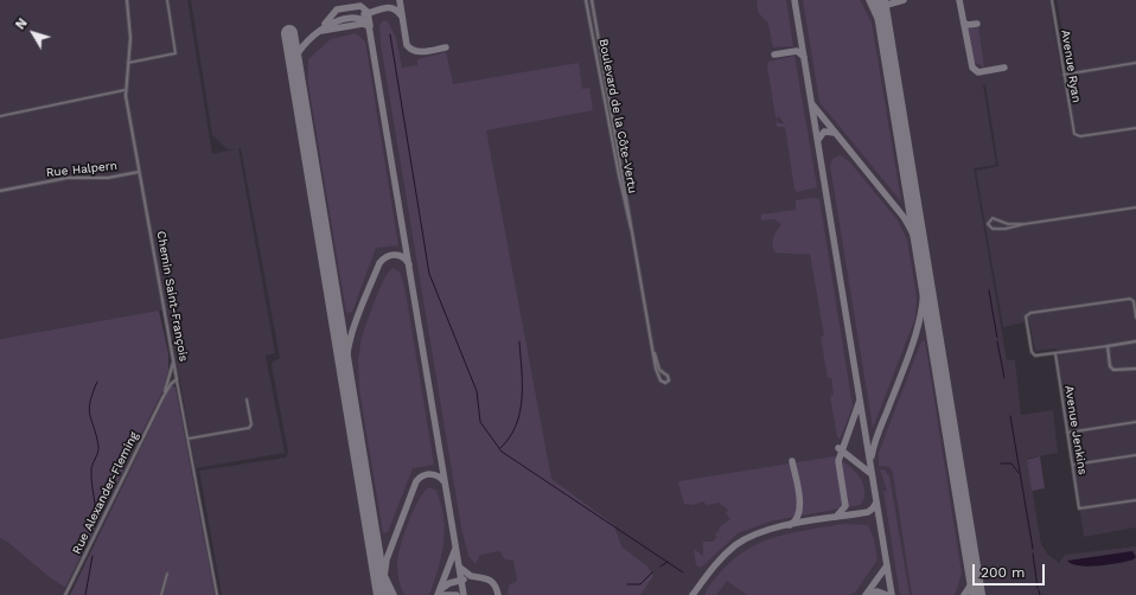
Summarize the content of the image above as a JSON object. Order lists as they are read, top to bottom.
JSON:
{
  "streets": {
    "street": [
      "Avenue Ryan",
      "Boulevard de la Côte-Vertu",
      "Rue Halpern",
      "Chemin Saint-François",
      "Avenue Jenkins",
      "Rue Alexander-Fleming"
    ]
  },
  "crossings": [
    ["Rue Halpern", "Chemin Saint-François"],
    ["Chemin Saint-François", "Rue Alexander-Fleming"]
  ],
  "scale_bar": "200 m",
  "north": "top left"
}
